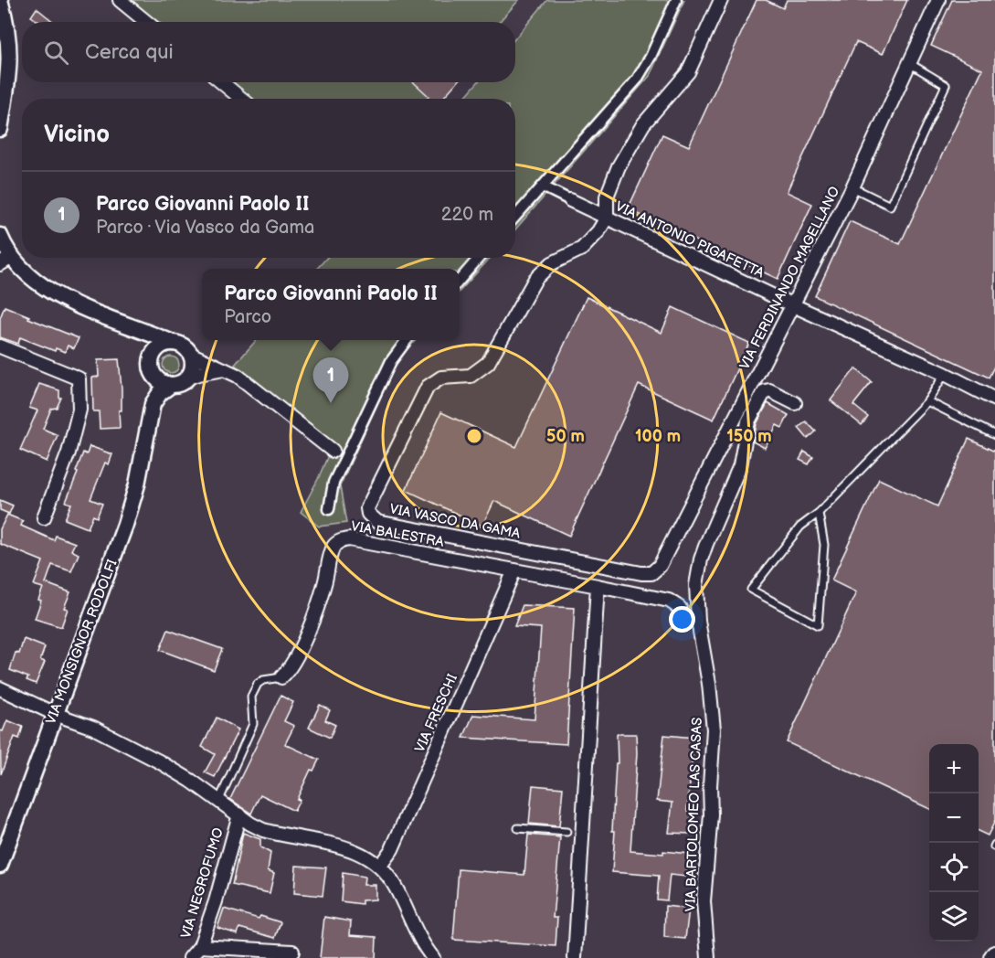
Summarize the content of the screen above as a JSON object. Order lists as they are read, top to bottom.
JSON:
{
  "streets": {
    "street": [
      "VIA ANTONIO PIGAFETTA",
      "VIA FERDINANDO MAGELLANO",
      "VIA VASCO DA GAMA",
      "VIA BALESTRA",
      "VIA MONSIGNOR RODOLFI",
      "VIA FRESCHI",
      "VIA BARTOLOMEO LAS CASAS",
      "VIA NEGROFUMO"
    ]
  },
  "crossings": [
    ["VIA ANTONIO PIGAFETTA", "VIA FERDINANDO MAGELLANO"],
    ["VIA ANTONIO PIGAFETTA", "VIA VASCO DA GAMA"],
    ["VIA FERDINANDO MAGELLANO", "VIA VASCO DA GAMA"],
    ["VIA BALESTRA", "VIA FRESCHI"]
  ],
  "page": {
    "search": "Cerca qui",
    "heading": "Vicino",
    "list": [
      {
        "mark": "1",
        "name": "Parco Giovanni Paolo II",
        "note": "Parco · Via Vasco da Gama",
        "value": "220 m"
      }
    ],
    "popup": ["Parco Giovanni Paolo II", "Parco"],
    "pins": "1",
    "map_buttons": ["+", "−"]
  },
  "rings": ["50 m", "100 m", "150 m"]
}
